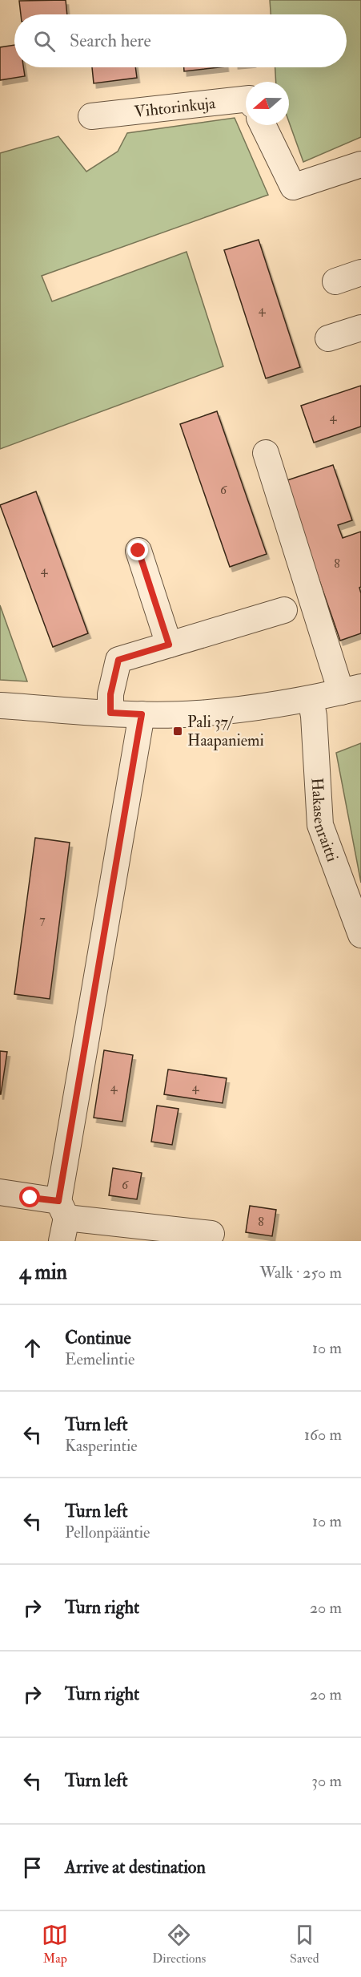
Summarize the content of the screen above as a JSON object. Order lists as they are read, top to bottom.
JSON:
{
  "streets": {
    "street": ["Vihtorinkuja", "Hakasenraitti"]
  },
  "places": {
    "transit": ["Pali 37/ Haapaniemi"]
  },
  "house_numbers": [
    "4",
    "4",
    "6",
    "8",
    "4",
    "7",
    "4",
    "4",
    "6",
    "8"
  ],
  "north": "left",
  "page": {
    "search": "Search here",
    "heading": ["4 min", "Walk · 250 m"],
    "list": [
      ["Continue", "Eemelintie", "10 m"],
      ["Turn left", "Kasperintie", "160 m"],
      ["Turn left", "Pellonpääntie", "10 m"],
      ["Turn right", "20 m"],
      ["Turn right", "20 m"],
      ["Turn left", "30 m"],
      "Arrive at destination"
    ],
    "nav": ["Map", "Directions", "Saved"]
  }
}
